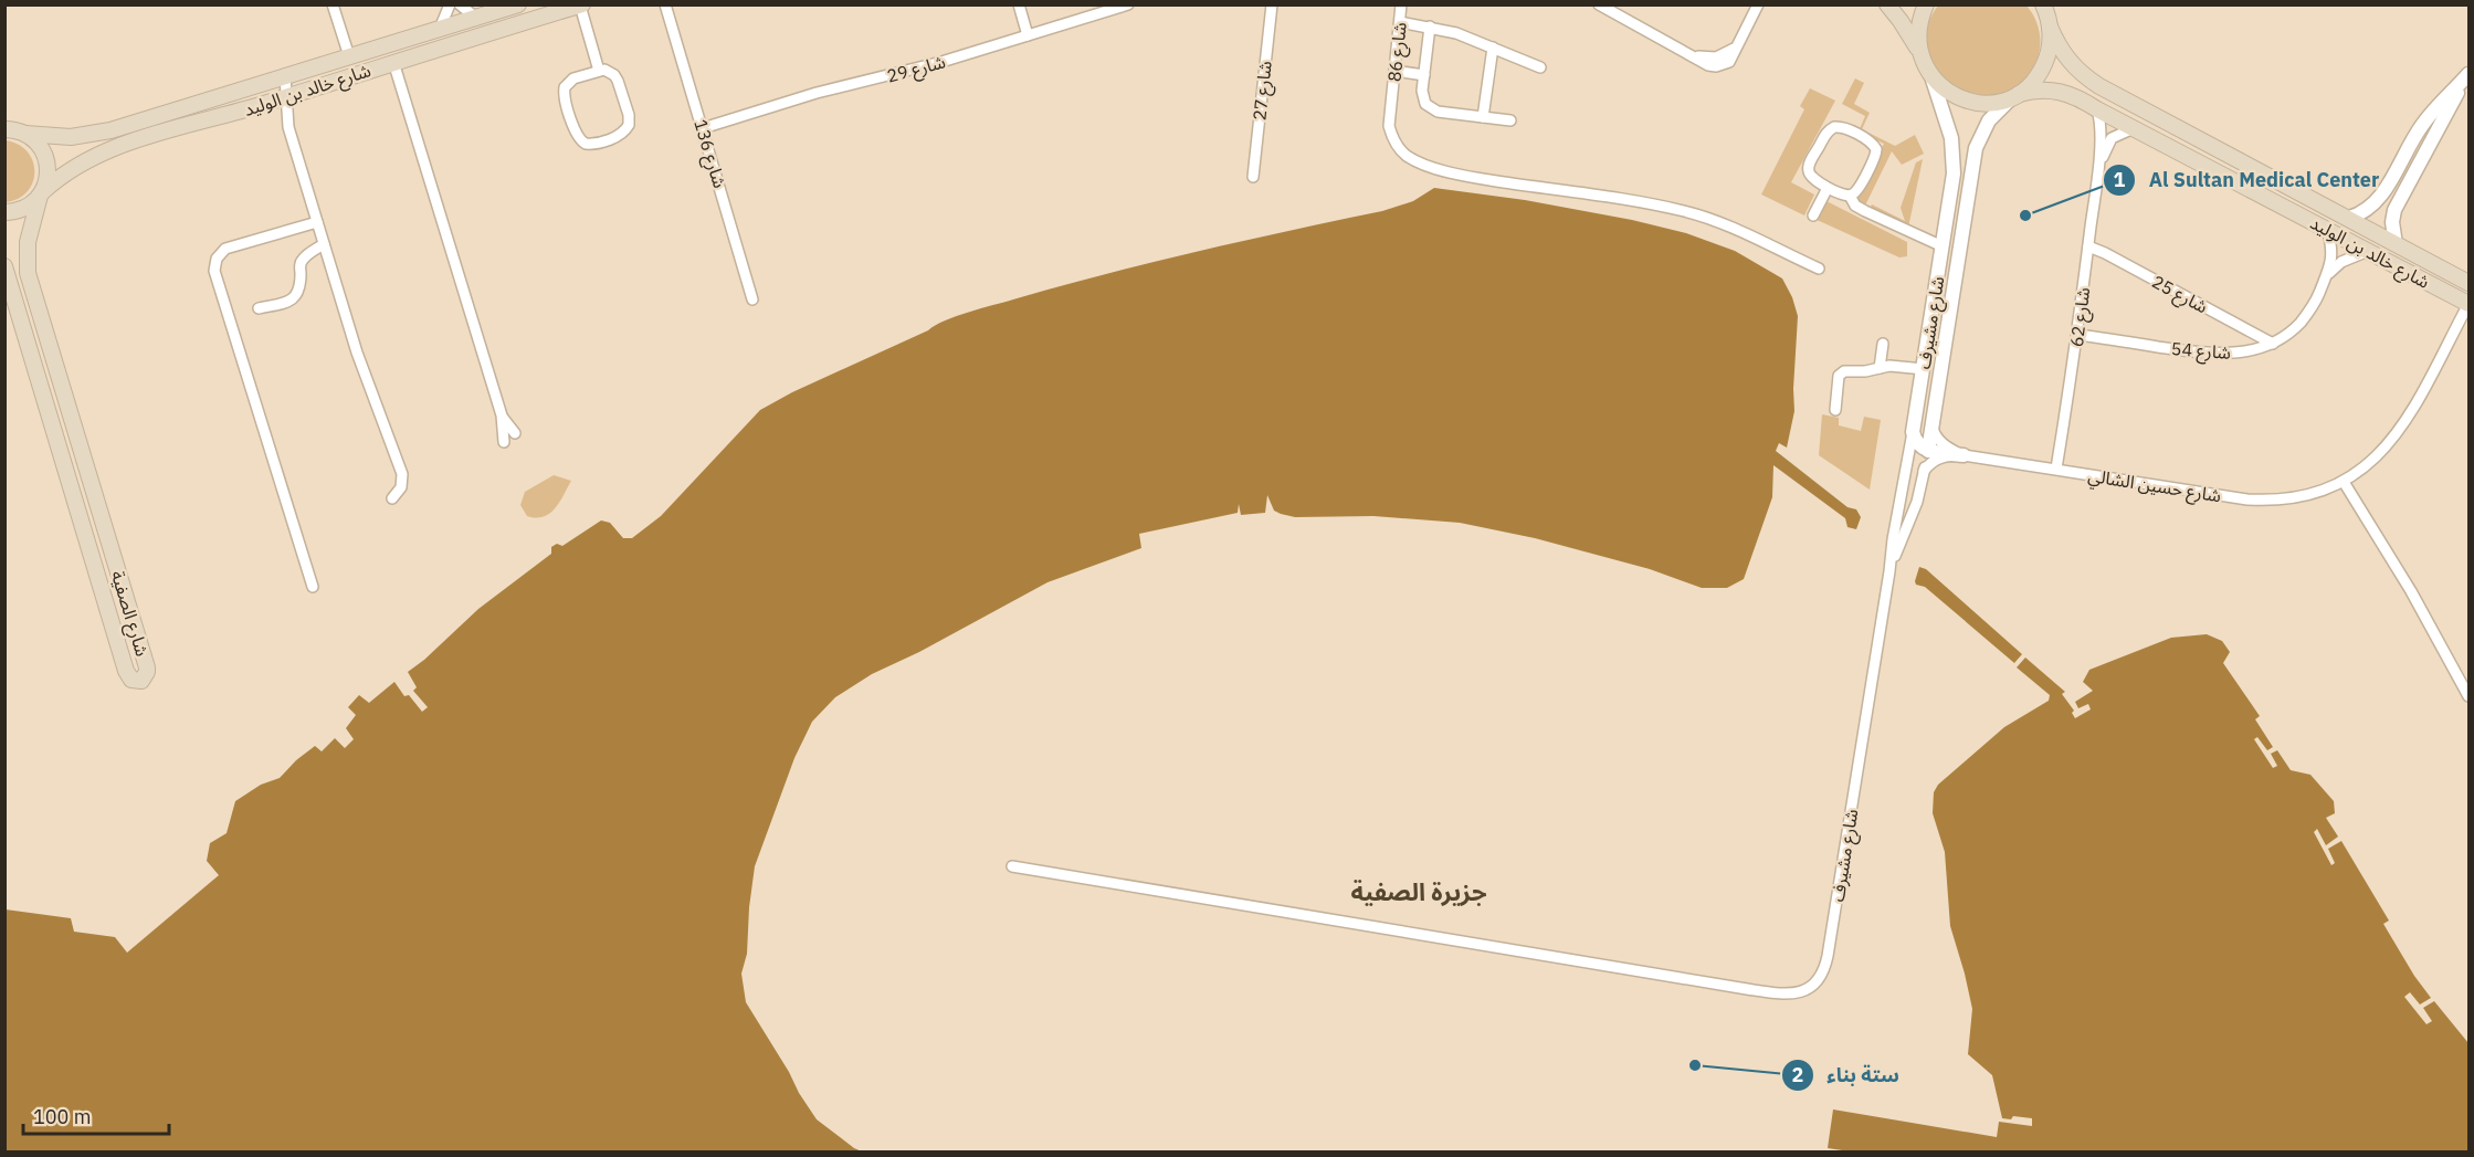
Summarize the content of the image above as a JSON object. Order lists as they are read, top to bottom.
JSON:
{
  "streets": {
    "main road": ["شارع خالد بن الوليد", "شارع الصفية"],
    "street": [
      "شارع 86",
      "شارع 29",
      "شارع 27",
      "شارع 136",
      "شارع 25",
      "شارع 62",
      "شارع مشيرف",
      "شارع 54",
      "شارع حسين الشالي"
    ]
  },
  "crossings": [
    ["شارع 29", "شارع 136"],
    ["شارع خالد بن الوليد", "شارع 62"],
    ["شارع خالد بن الوليد", "شارع مشيرف"],
    ["شارع خالد بن الوليد", "شارع 54"],
    ["شارع خالد بن الوليد", "شارع حسين الشالي"],
    ["شارع خالد بن الوليد", "شارع الصفية"],
    ["شارع 25", "شارع 62"],
    ["شارع 25", "شارع 54"],
    ["شارع 62", "شارع 54"],
    ["شارع 62", "شارع حسين الشالي"],
    ["شارع مشيرف", "شارع حسين الشالي"]
  ],
  "districts": ["جزيرة الصفية"],
  "places": ["Al Sultan Medical Center", "ستة بناء"],
  "scale_bar": "100 m"
}
